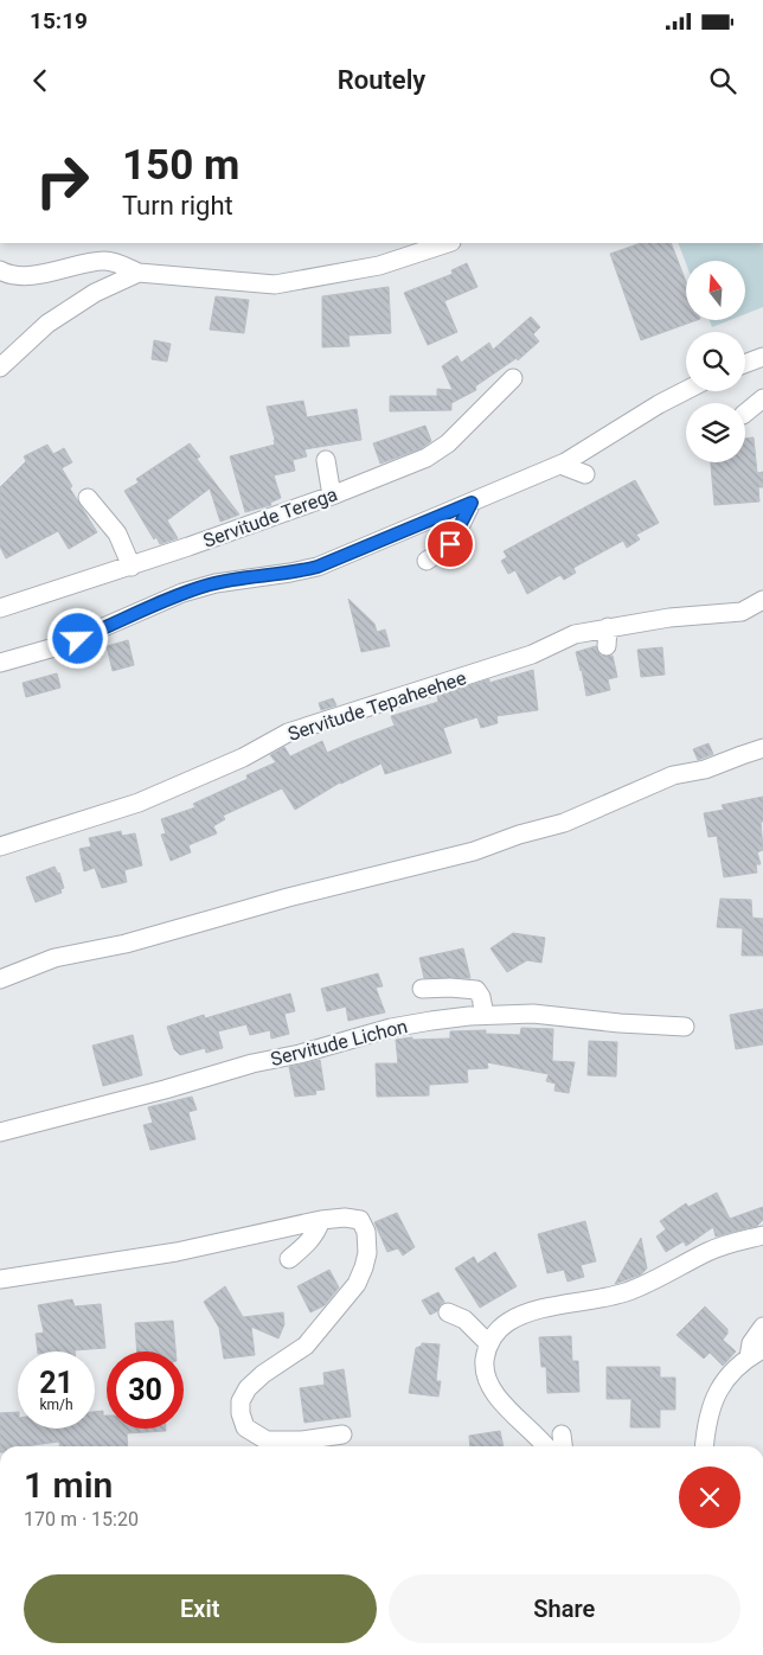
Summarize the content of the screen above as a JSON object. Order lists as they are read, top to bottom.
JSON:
{
  "streets": {
    "street": ["Servitude Terega", "Servitude Tepaheehee", "Servitude Lichon"]
  },
  "north": "top",
  "page": {
    "status": "15:19",
    "header": "Routely",
    "turn": ["150 m", "Turn right"],
    "speed": "21 km/h",
    "limit": "30",
    "heading": ["1 min", "170 m · 15:20"],
    "buttons": ["Exit", "Share"]
  }
}
